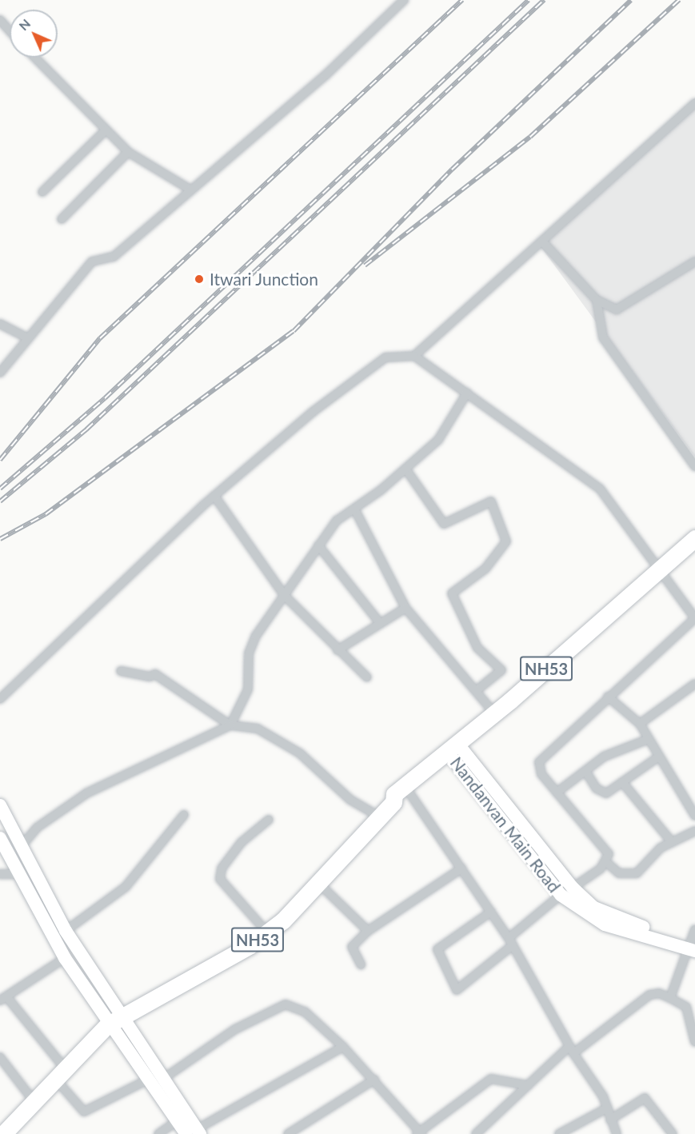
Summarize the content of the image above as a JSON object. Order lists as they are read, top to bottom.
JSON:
{
  "streets": {
    "highway": ["NH53"],
    "main road": ["Nandanvan Main Road"]
  },
  "crossings": [
    ["NH53", "Nandanvan Main Road"]
  ],
  "places": ["Itwari Junction"],
  "north": "top left"
}
